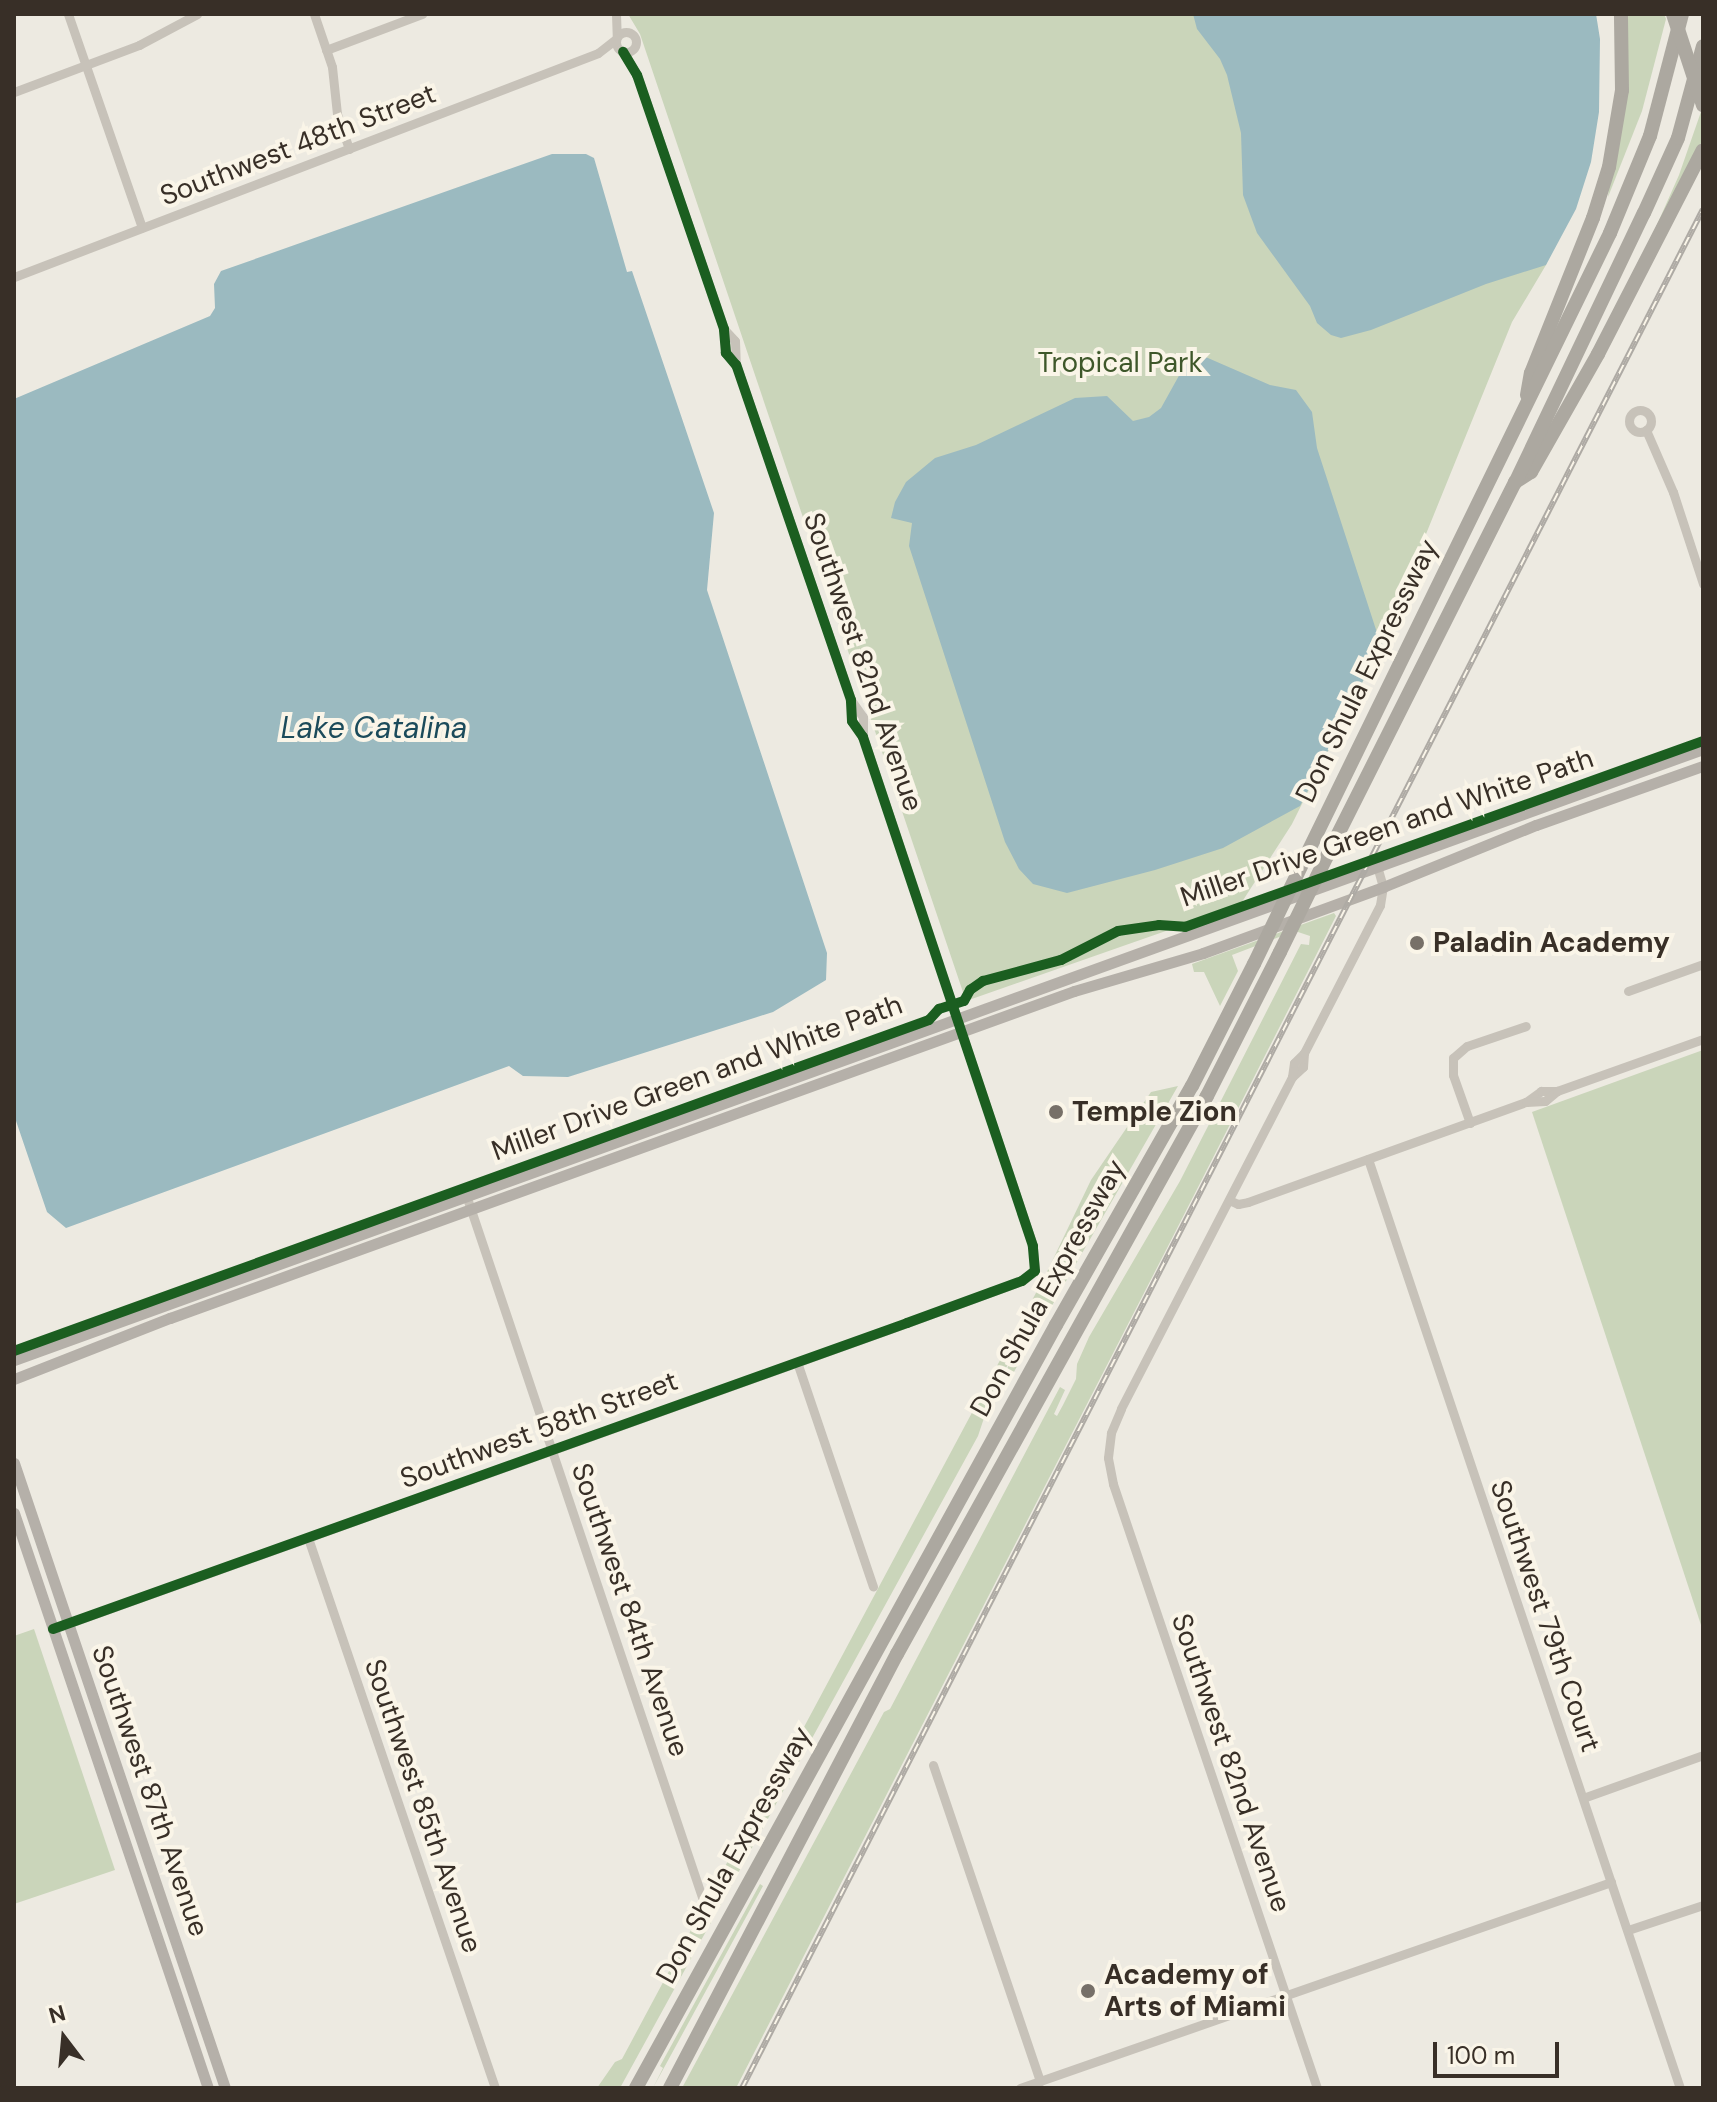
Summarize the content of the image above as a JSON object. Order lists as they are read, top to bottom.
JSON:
{
  "streets": {
    "highway": ["Don Shula Expressway"],
    "main road": ["Southwest 87th Avenue"],
    "street": [
      "Southwest 48th Street",
      "Southwest 82nd Avenue",
      "Southwest 58th Street",
      "Southwest 84th Avenue",
      "Southwest 79th Court",
      "Southwest 85th Avenue"
    ],
    "cycle path": ["Miller Drive Green and White Path"]
  },
  "crossings": [
    ["Southwest 48th Street", "Southwest 82nd Avenue"],
    ["Southwest 82nd Avenue", "Southwest 58th Street"],
    ["Southwest 58th Street", "Southwest 84th Avenue"],
    ["Southwest 58th Street", "Southwest 87th Avenue"],
    ["Southwest 58th Street", "Southwest 85th Avenue"]
  ],
  "water": ["Lake Catalina"],
  "parks": ["Tropical Park"],
  "places": ["Paladin Academy", "Temple Zion", "Academy of Arts of Miami"],
  "scale_bar": "100 m",
  "north": "top"
}
